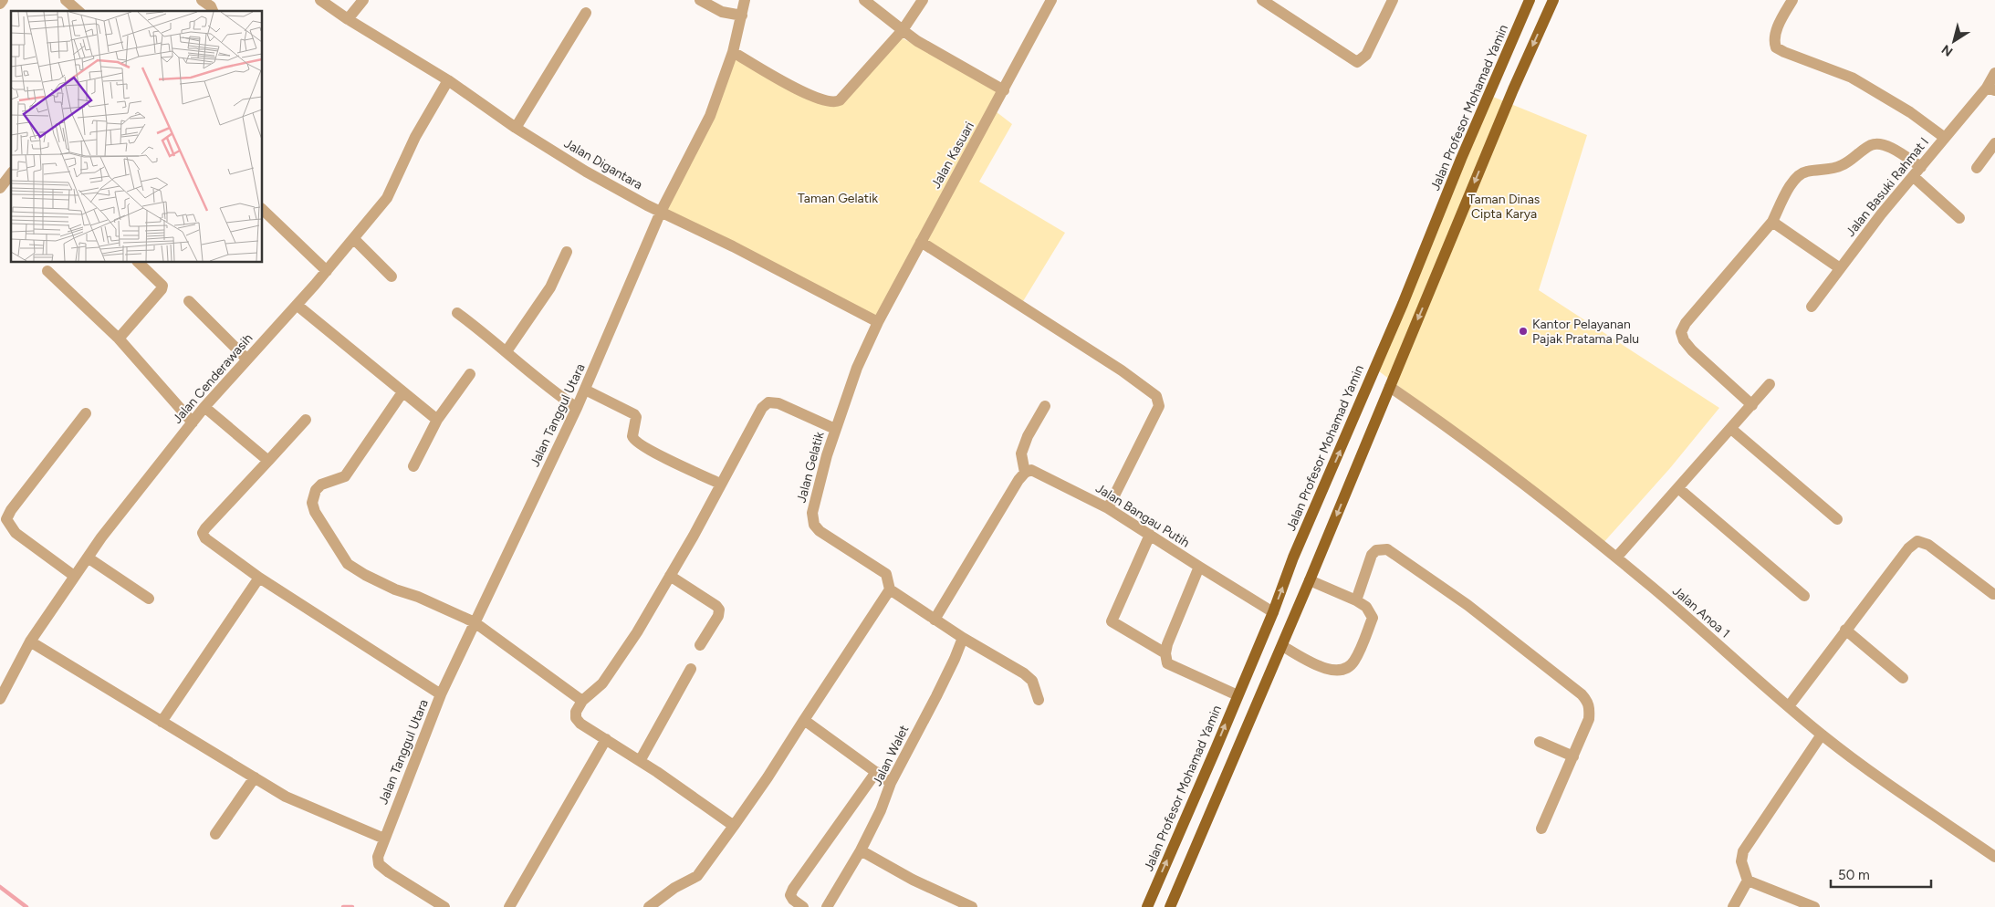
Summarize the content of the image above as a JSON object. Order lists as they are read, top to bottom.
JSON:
{
  "streets": {
    "main road": ["Jalan Profesor Mohamad Yamin"],
    "street": [
      "Jalan Kasuari",
      "Jalan Digantara",
      "Jalan Basuki Rahmat I",
      "Jalan Cenderawasih",
      "Jalan Tanggul Utara",
      "Jalan Gelatik",
      "Jalan Bangau Putih",
      "Jalan Anoa 1",
      "Jalan Walet"
    ]
  },
  "crossings": [
    ["Jalan Profesor Mohamad Yamin", "Jalan Bangau Putih"],
    ["Jalan Kasuari", "Jalan Digantara"],
    ["Jalan Kasuari", "Jalan Gelatik"],
    ["Jalan Digantara", "Jalan Cenderawasih"],
    ["Jalan Digantara", "Jalan Tanggul Utara"],
    ["Jalan Digantara", "Jalan Gelatik"]
  ],
  "parks": ["Taman Gelatik", "Taman Dinas Cipta Karya"],
  "places": ["Kantor Pelayanan Pajak Pratama Palu"],
  "scale_bar": "50 m",
  "north": "bottom left"
}
